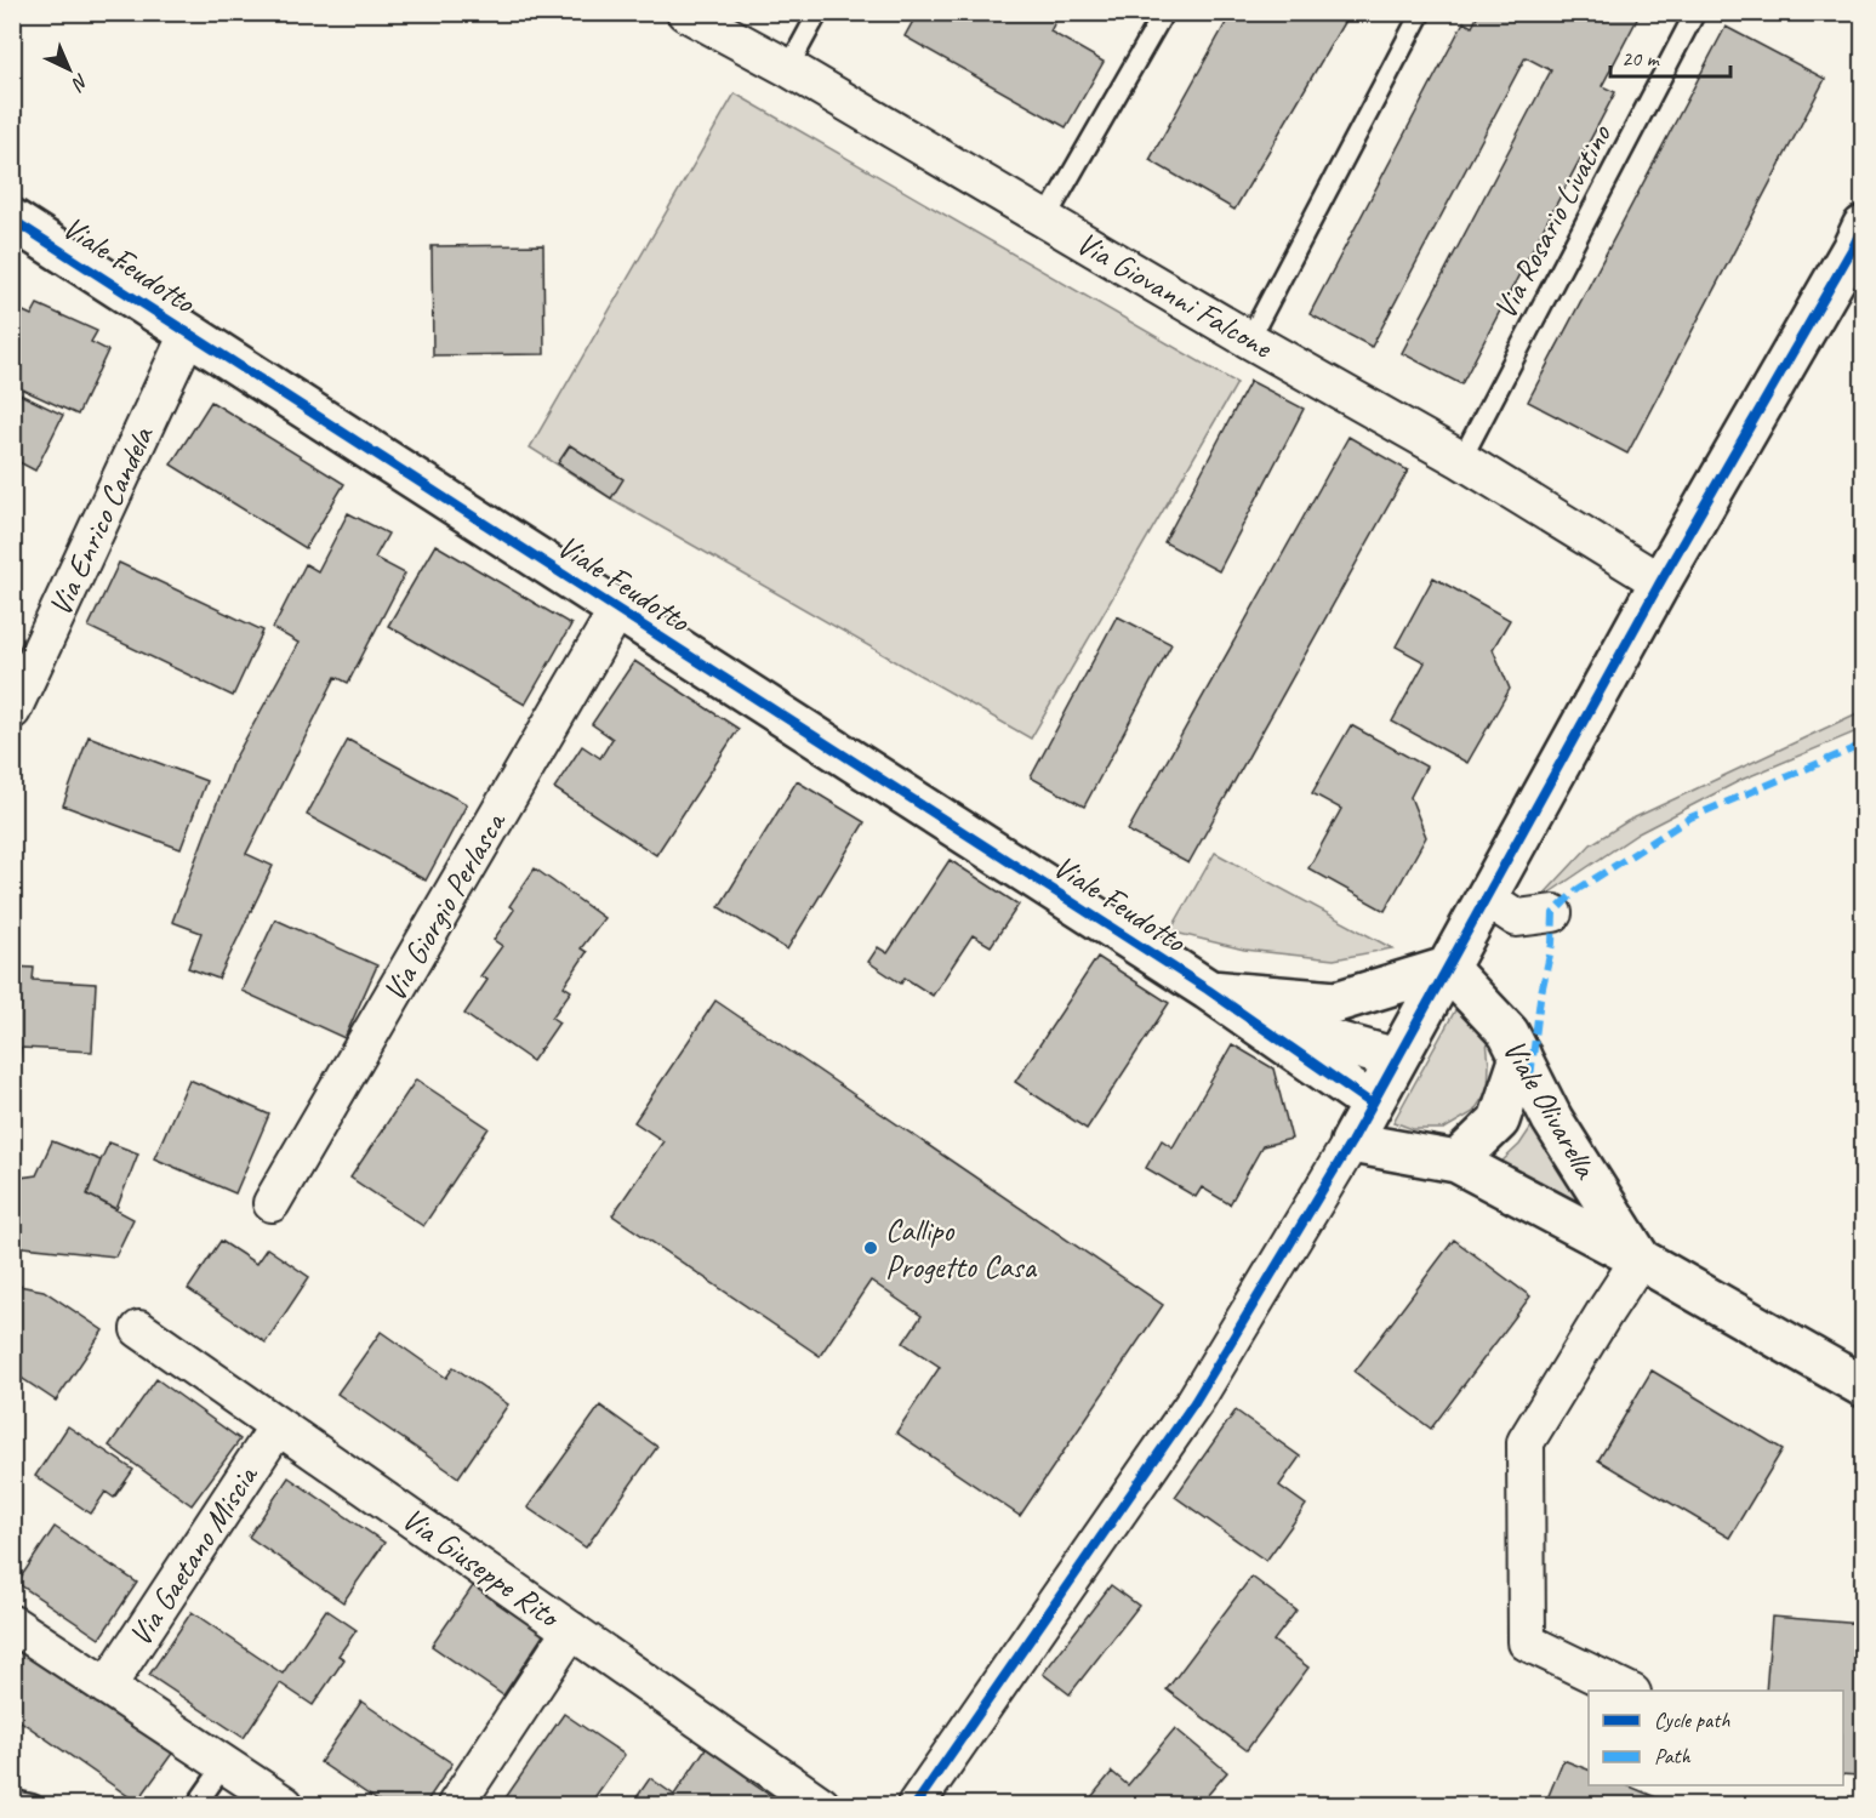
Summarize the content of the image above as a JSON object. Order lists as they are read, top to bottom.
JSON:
{
  "streets": {
    "street": [
      "Viale Feudotto",
      "Via Giovanni Falcone",
      "Via Enrico Candela",
      "Via Giorgio Perlasca",
      "Viale Olivarella",
      "Via Gaetano Miscia",
      "Via Giuseppe Rito"
    ],
    "lane": ["Via Rosario Livatino"]
  },
  "crossings": [
    ["Via Rosario Livatino", "Via Giovanni Falcone"],
    ["Viale Feudotto", "Via Enrico Candela"],
    ["Viale Feudotto", "Via Giorgio Perlasca"],
    ["Via Gaetano Miscia", "Via Giuseppe Rito"]
  ],
  "places": ["Callipo Progetto Casa"],
  "legend": ["Cycle path", "Path"],
  "scale_bar": "20 m",
  "north": "bottom right"
}
